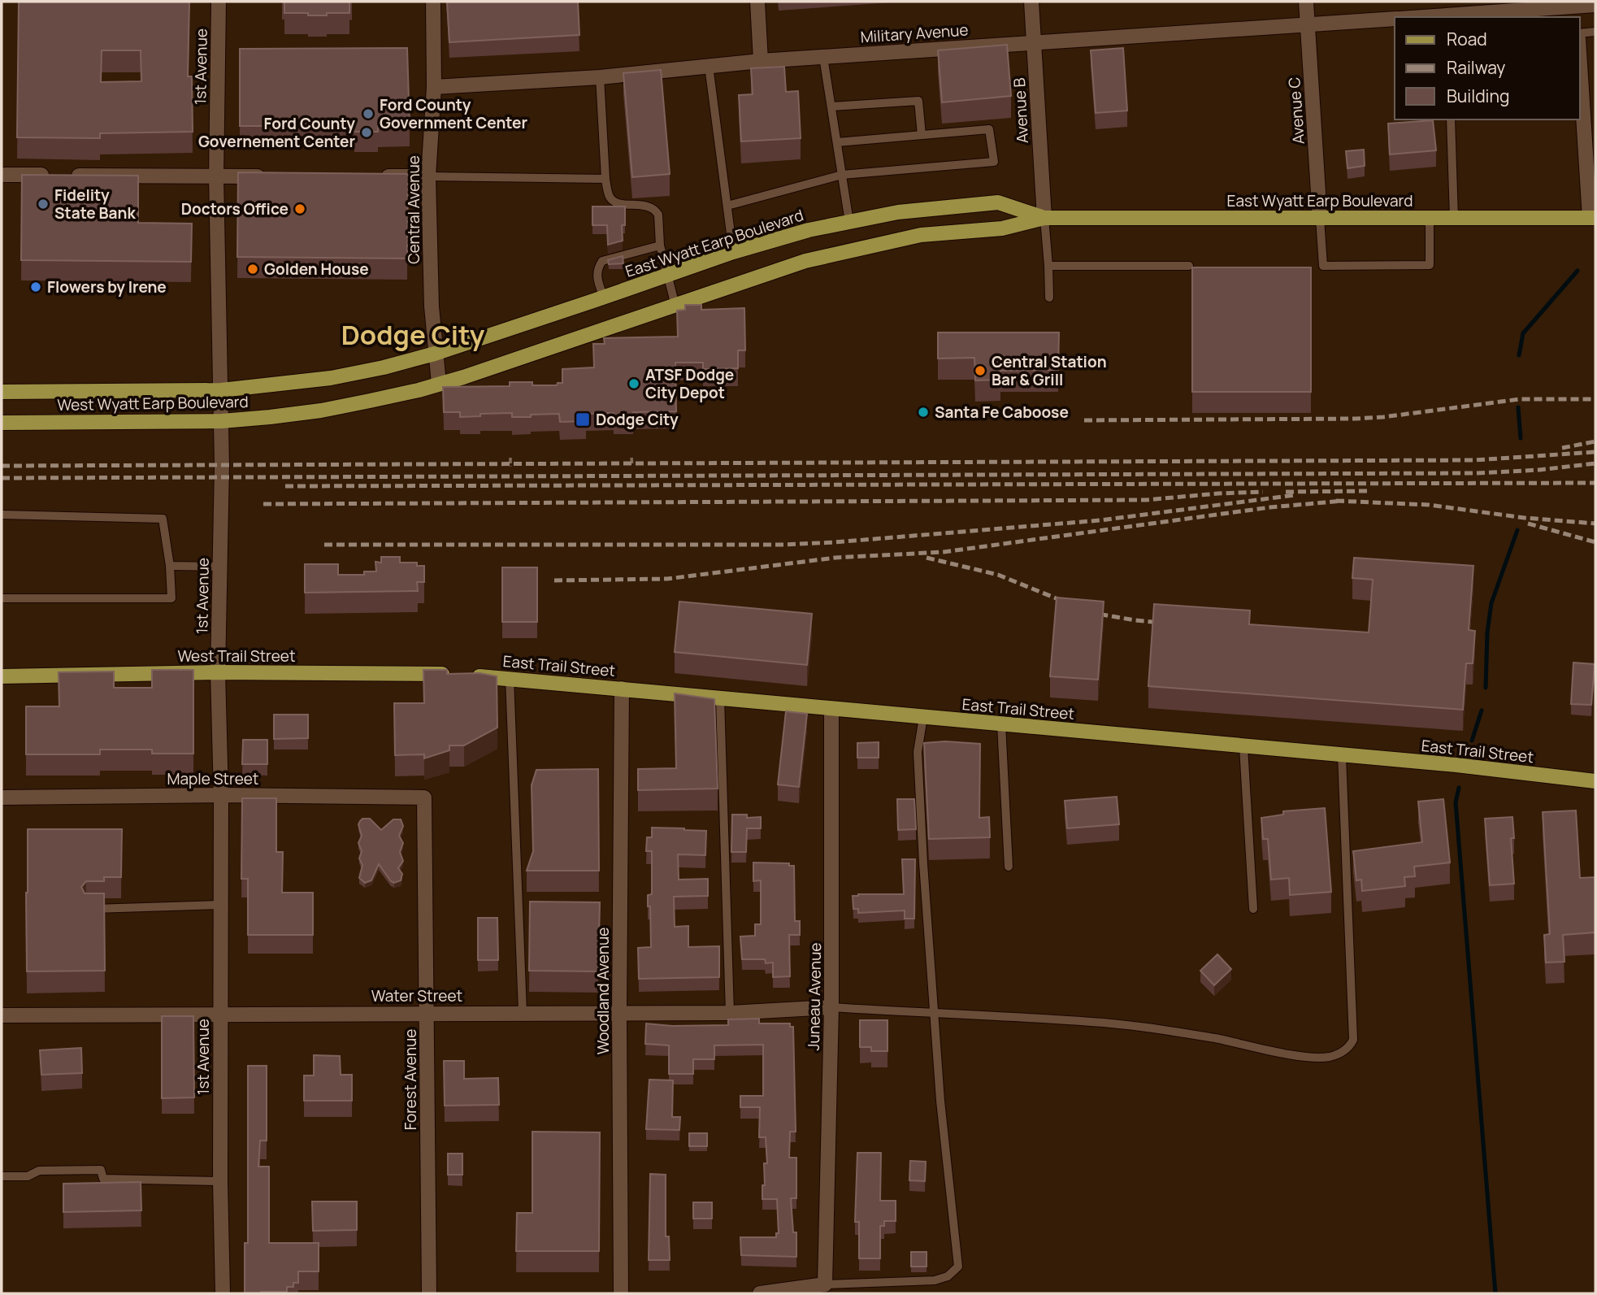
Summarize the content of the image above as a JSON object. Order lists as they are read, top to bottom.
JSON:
{
  "streets": {
    "main road": [
      "East Wyatt Earp Boulevard",
      "West Wyatt Earp Boulevard",
      "West Trail Street",
      "East Trail Street"
    ],
    "street": [
      "Military Avenue",
      "1st Avenue",
      "Avenue B",
      "Avenue C",
      "Central Avenue",
      "Maple Street",
      "Woodland Avenue",
      "Water Street",
      "Juneau Avenue",
      "Forest Avenue"
    ]
  },
  "crossings": [
    ["Military Avenue", "Avenue B"],
    ["Military Avenue", "Avenue C"],
    ["Military Avenue", "Central Avenue"],
    ["1st Avenue", "West Wyatt Earp Boulevard"],
    ["1st Avenue", "West Trail Street"],
    ["1st Avenue", "Maple Street"],
    ["1st Avenue", "Water Street"],
    ["Avenue B", "East Wyatt Earp Boulevard"],
    ["Avenue C", "East Wyatt Earp Boulevard"],
    ["East Wyatt Earp Boulevard", "Central Avenue"],
    ["East Wyatt Earp Boulevard", "West Wyatt Earp Boulevard"],
    ["Central Avenue", "West Wyatt Earp Boulevard"],
    ["West Trail Street", "East Trail Street"],
    ["East Trail Street", "Woodland Avenue"],
    ["East Trail Street", "Juneau Avenue"],
    ["Maple Street", "Forest Avenue"],
    ["Woodland Avenue", "Water Street"],
    ["Water Street", "Juneau Avenue"],
    ["Water Street", "Forest Avenue"]
  ],
  "districts": ["Dodge City"],
  "places": {
    "other": [
      "Ford County Government Center",
      "Ford County Governement Center",
      "Fidelity State Bank",
      "Doctors Office",
      "Golden House",
      "Flowers by Irene",
      "Central Station Bar & Grill",
      "ATSF Dodge City Depot",
      "Santa Fe Caboose"
    ],
    "transit": ["Dodge City"]
  },
  "legend": ["Road", "Railway", "Building"]
}
